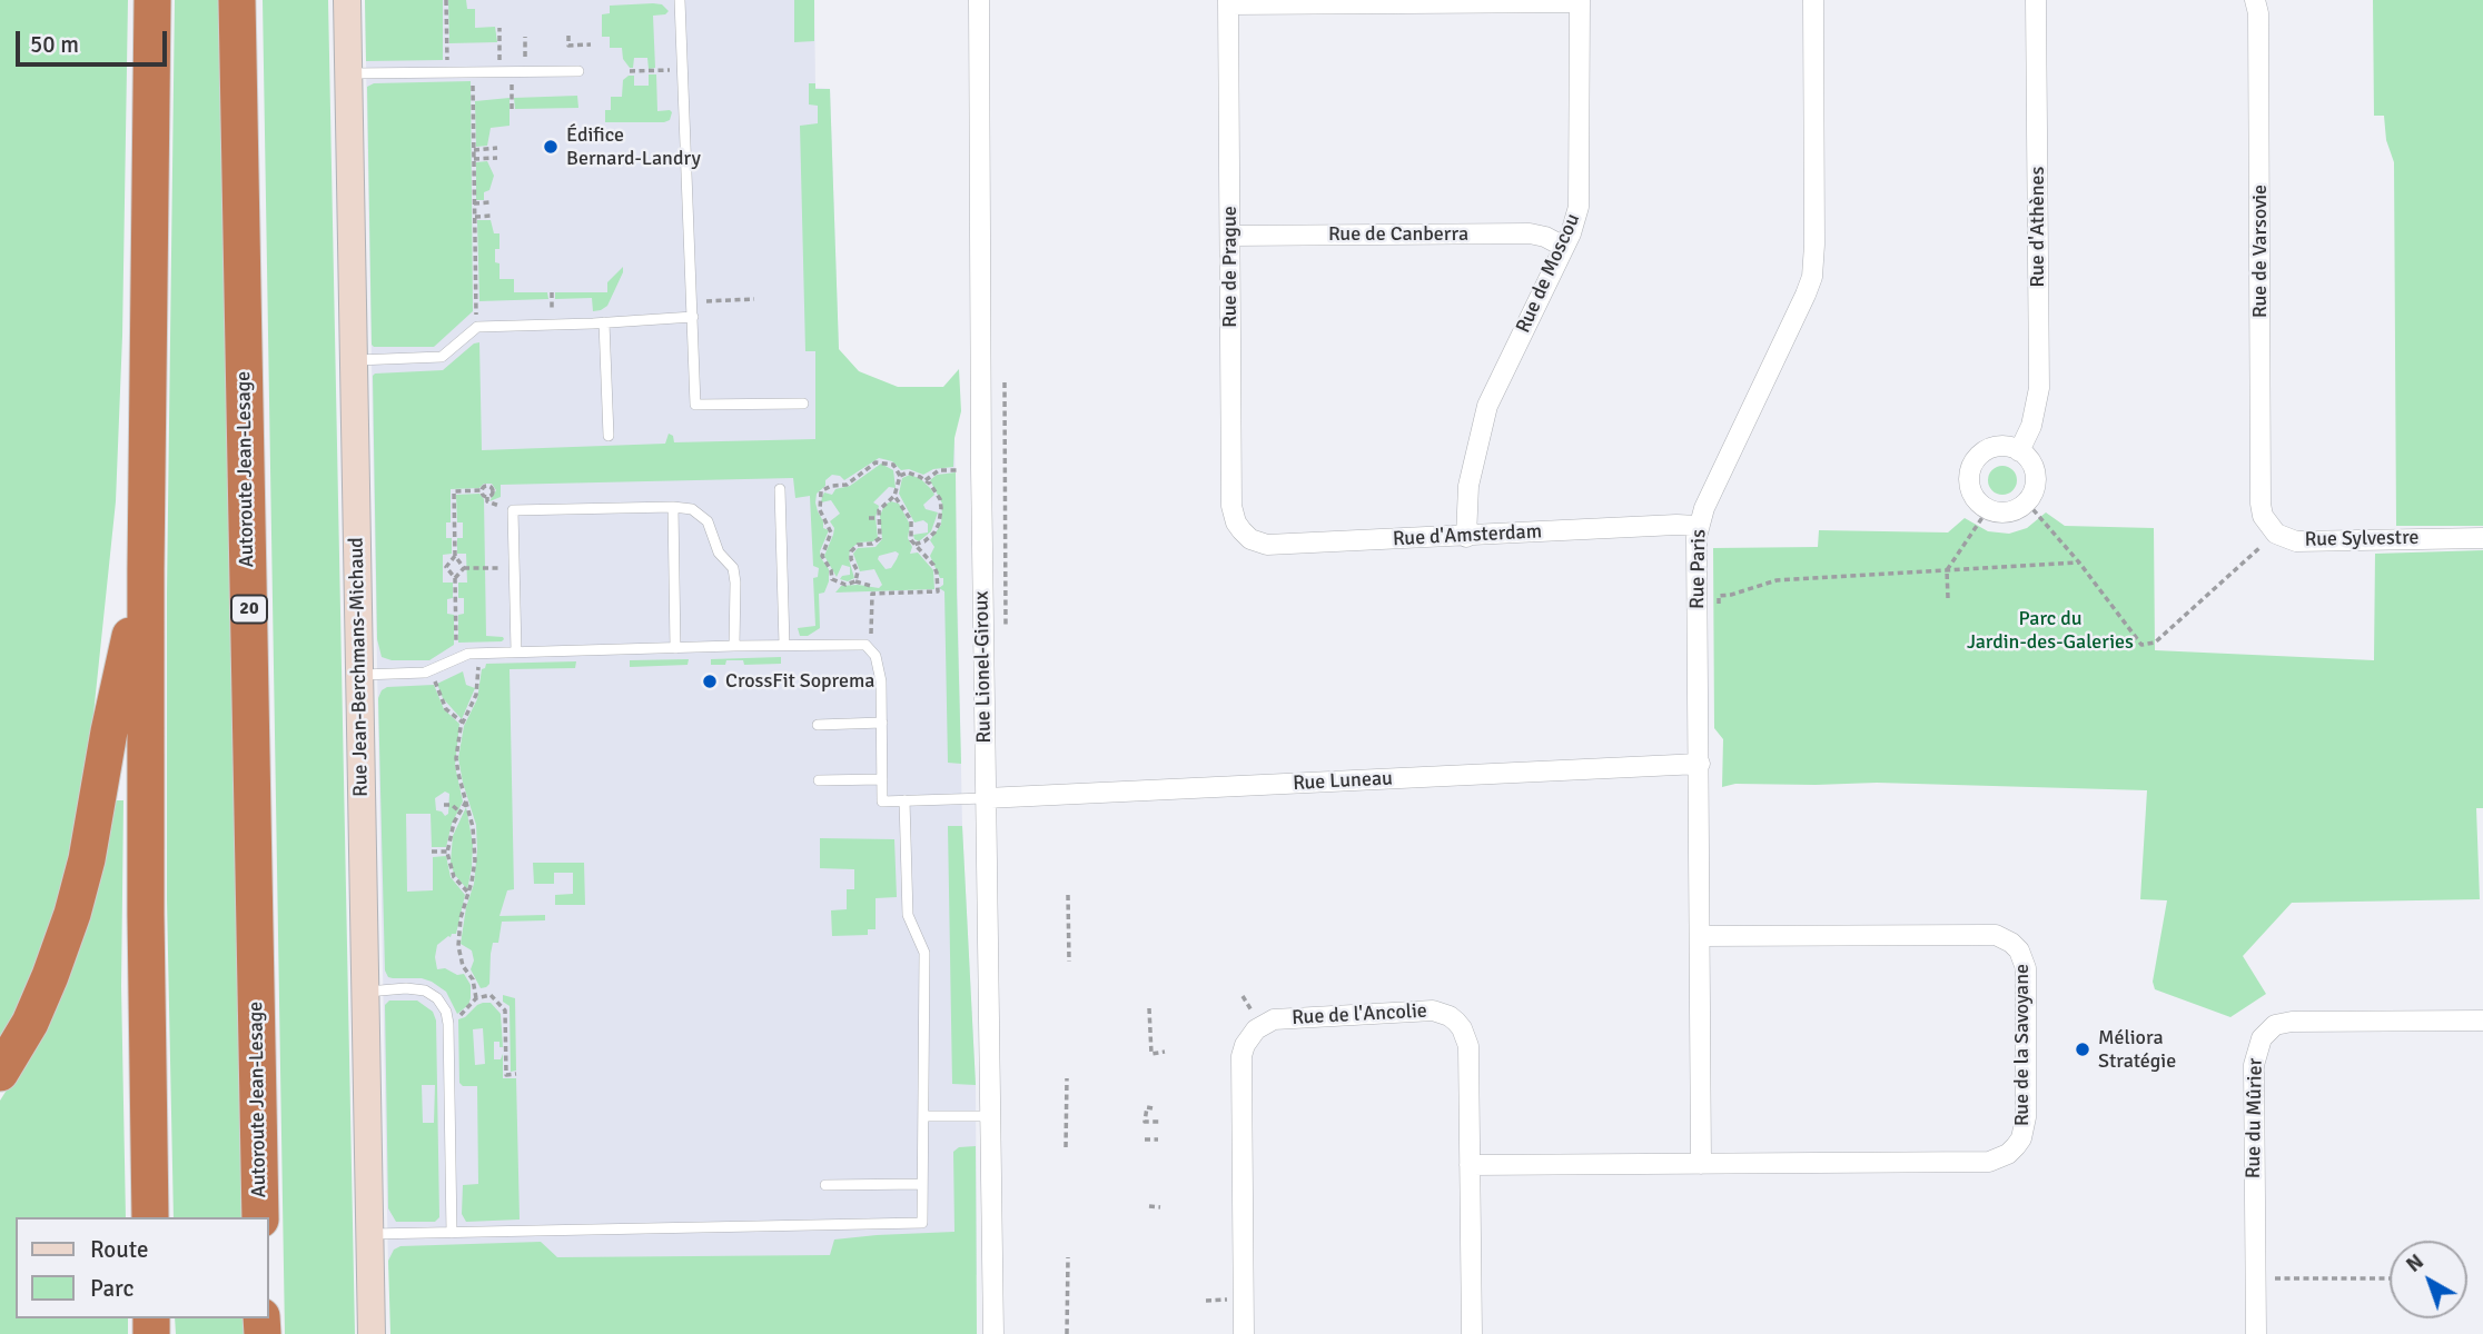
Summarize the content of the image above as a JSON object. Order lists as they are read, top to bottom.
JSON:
{
  "streets": {
    "highway": ["Autoroute Jean-Lesage", "20"],
    "street": [
      "Rue d'Athènes",
      "Rue de Canberra",
      "Rue de Varsovie",
      "Rue de Prague",
      "Rue de Moscou",
      "Rue d'Amsterdam",
      "Rue Sylvestre",
      "Rue Paris",
      "Rue Jean-Berchmans-Michaud",
      "Rue Lionel-Giroux",
      "Rue Luneau",
      "Rue de l'Ancolie",
      "Rue de la Savoyane",
      "Rue du Mûrier"
    ]
  },
  "crossings": [
    ["Rue de Canberra", "Rue de Prague"],
    ["Rue de Canberra", "Rue de Moscou"],
    ["Rue de Varsovie", "Rue Sylvestre"],
    ["Rue de Prague", "Rue d'Amsterdam"],
    ["Rue de Moscou", "Rue d'Amsterdam"],
    ["Rue d'Amsterdam", "Rue Paris"],
    ["Rue Paris", "Rue Luneau"],
    ["Rue Paris", "Rue de la Savoyane"],
    ["Rue Lionel-Giroux", "Rue Luneau"],
    ["Rue de l'Ancolie", "Rue de la Savoyane"]
  ],
  "parks": ["Parc du Jardin-des-Galeries"],
  "places": ["Édifice Bernard-Landry", "CrossFit Soprema", "Méliora Stratégie"],
  "legend": ["Route", "Parc"],
  "scale_bar": "50 m",
  "north": "top left"
}
